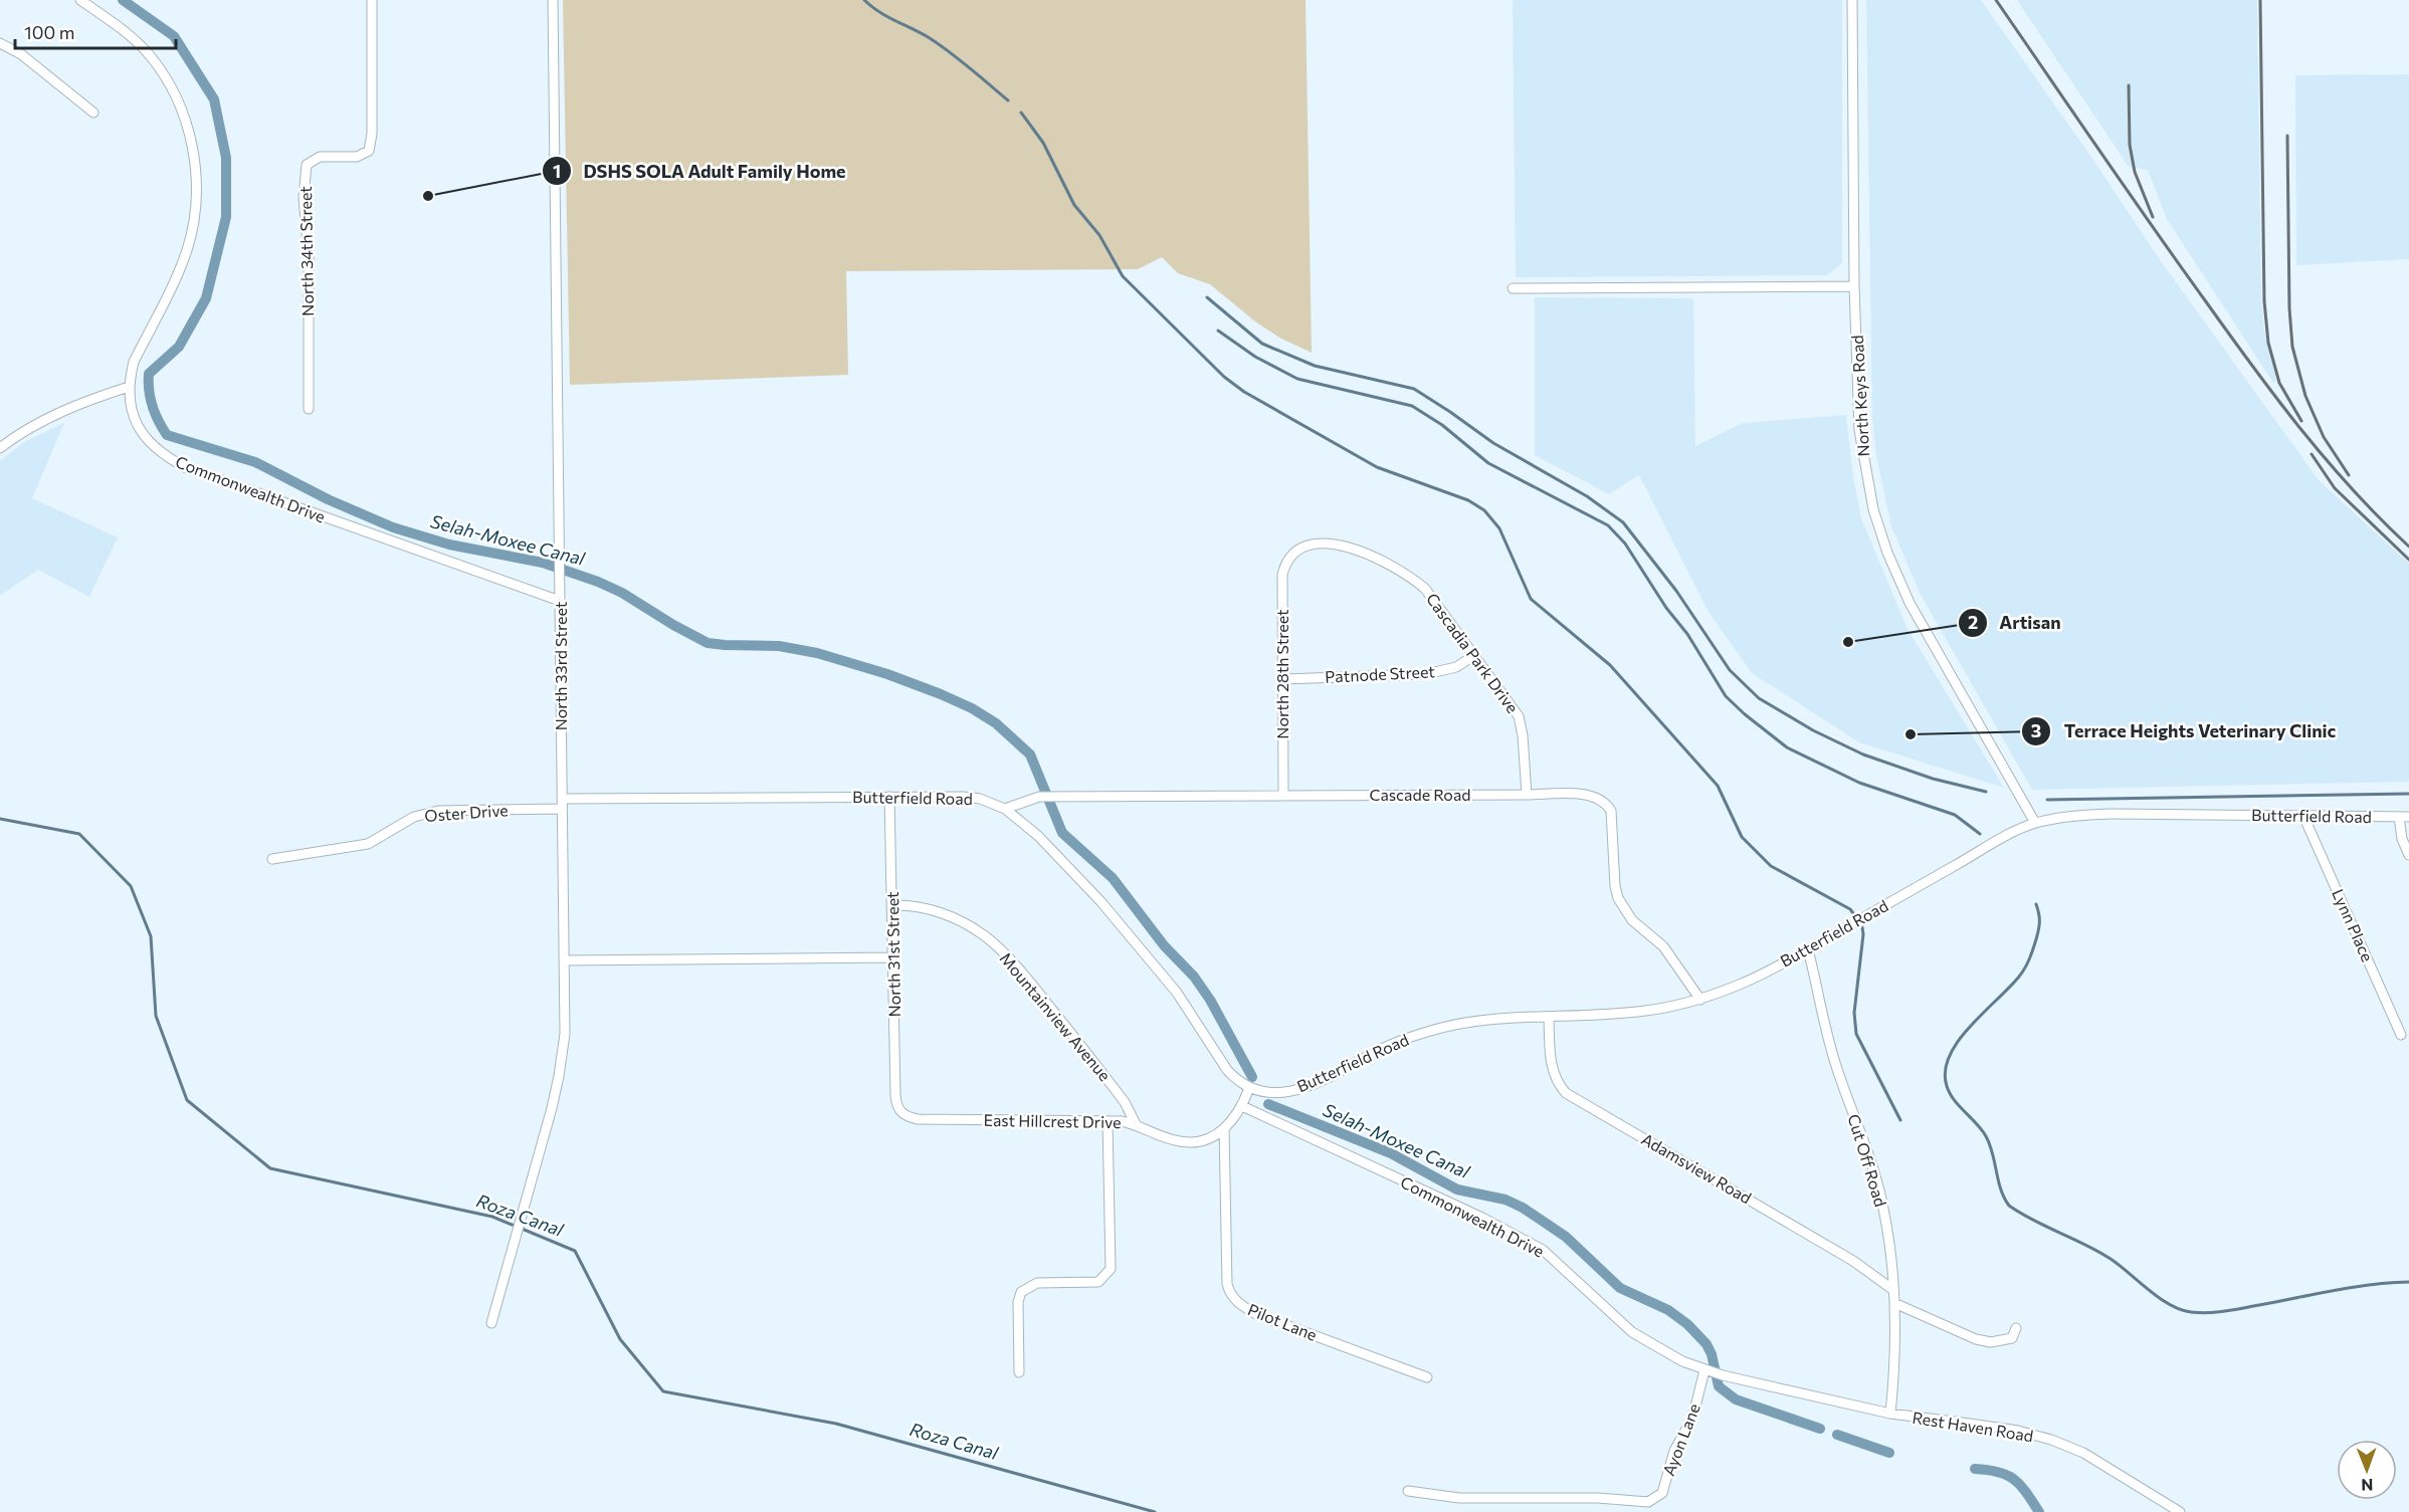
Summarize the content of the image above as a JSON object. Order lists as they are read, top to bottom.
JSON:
{
  "streets": {
    "street": [
      "North 34th Street",
      "North Keys Road",
      "Commonwealth Drive",
      "Cascadia Park Drive",
      "North 33rd Street",
      "North 28th Street",
      "Patnode Street",
      "Cascade Road",
      "Butterfield Road",
      "Oster Drive",
      "Lynn Place",
      "North 31st Street",
      "Mountainview Avenue",
      "East Hillcrest Drive",
      "Cut Off Road",
      "Adamsview Road",
      "Pilot Lane",
      "Rest Haven Road",
      "Ayon Lane"
    ]
  },
  "crossings": [
    ["North Keys Road", "Butterfield Road"],
    ["Commonwealth Drive", "North 33rd Street"],
    ["Commonwealth Drive", "East Hillcrest Drive"],
    ["Commonwealth Drive", "Cut Off Road"],
    ["Commonwealth Drive", "Rest Haven Road"],
    ["Commonwealth Drive", "Ayon Lane"],
    ["Cascadia Park Drive", "North 28th Street"],
    ["Cascadia Park Drive", "Patnode Street"],
    ["Cascadia Park Drive", "Cascade Road"],
    ["North 33rd Street", "Butterfield Road"],
    ["North 33rd Street", "Oster Drive"],
    ["North 28th Street", "Patnode Street"],
    ["North 28th Street", "Cascade Road"],
    ["Cascade Road", "Butterfield Road"],
    ["Butterfield Road", "Oster Drive"],
    ["Butterfield Road", "Lynn Place"],
    ["Butterfield Road", "North 31st Street"],
    ["Butterfield Road", "East Hillcrest Drive"],
    ["Butterfield Road", "Cut Off Road"],
    ["Butterfield Road", "Adamsview Road"],
    ["North 31st Street", "Mountainview Avenue"],
    ["North 31st Street", "East Hillcrest Drive"],
    ["Mountainview Avenue", "East Hillcrest Drive"],
    ["East Hillcrest Drive", "Pilot Lane"],
    ["Cut Off Road", "Adamsview Road"],
    ["Cut Off Road", "Rest Haven Road"]
  ],
  "water": ["Selah-Moxee Canal", "Roza Canal"],
  "places": ["DSHS SOLA Adult Family Home", "Artisan", "Terrace Heights Veterinary Clinic"],
  "scale_bar": "100 m",
  "north": "bottom"
}
